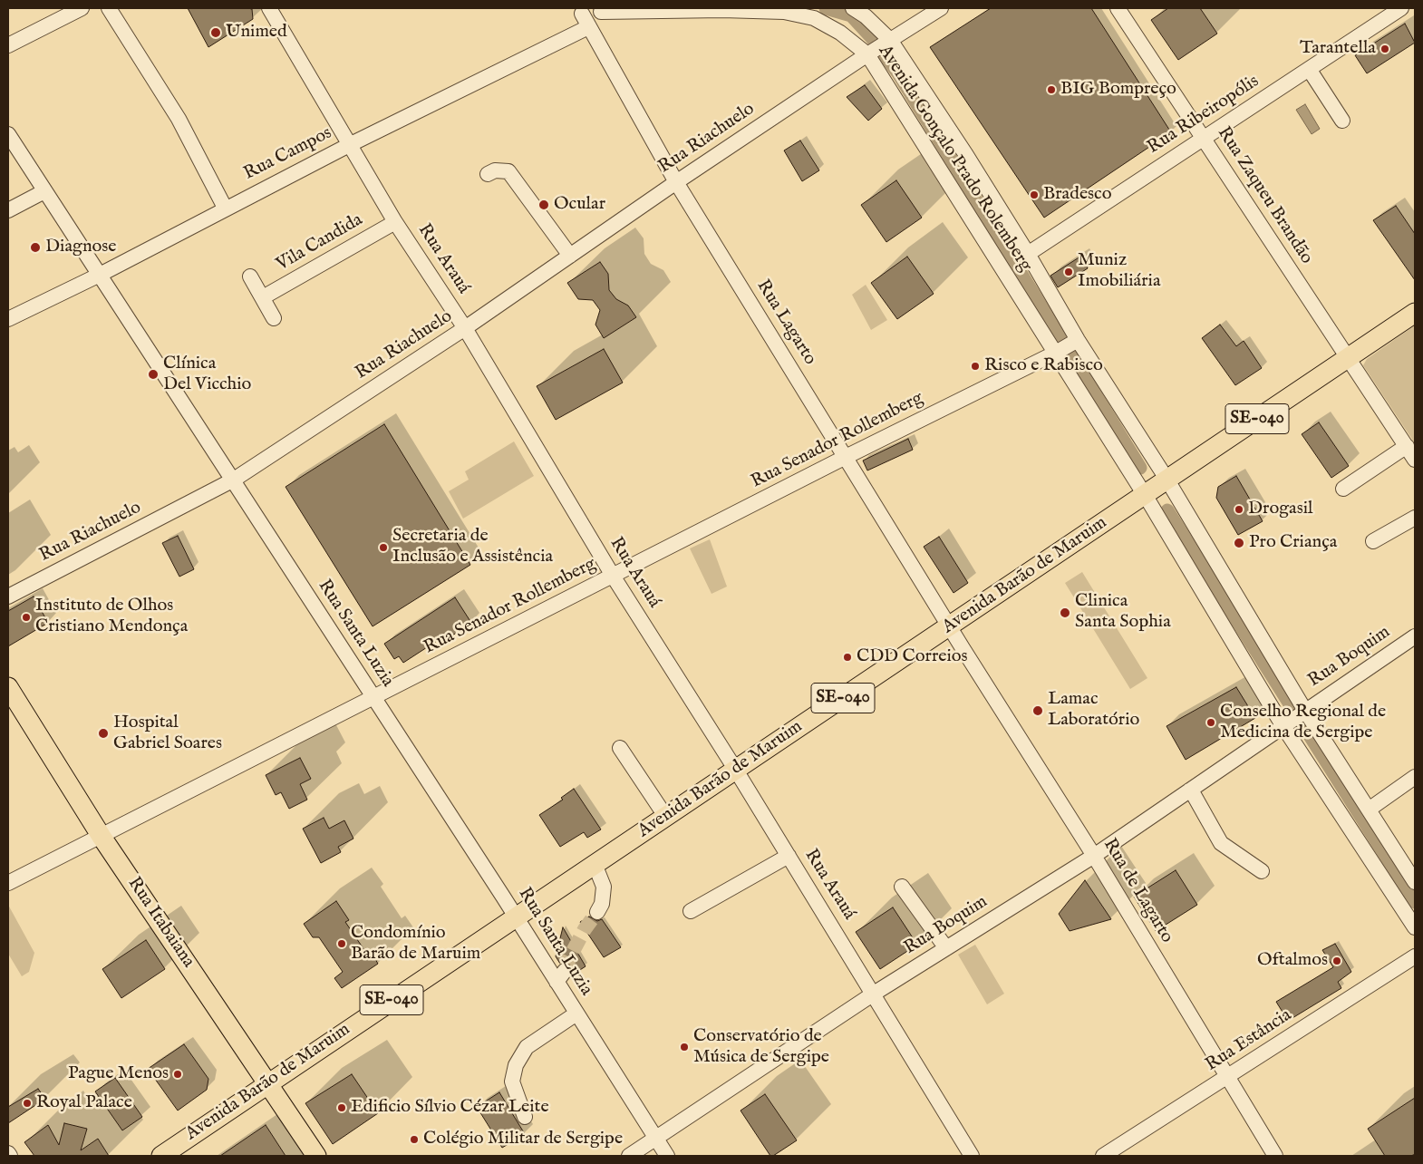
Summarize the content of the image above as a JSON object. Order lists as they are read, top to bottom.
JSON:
{
  "streets": {
    "main road": ["SE-040", "Avenida Barão de Maruim", "Rua Itabaiana"],
    "street": [
      "Rua Ribeiropólis",
      "Rua Riachuelo",
      "Rua Campos",
      "Avenida Gonçalo Prado Rolemberg",
      "Rua Zaqueu Brandão",
      "Vila Candida",
      "Rua Arauá",
      "Rua Lagarto",
      "Rua Senador Rollemberg",
      "Rua Santa Luzia",
      "Rua Boquim",
      "Rua de Lagarto",
      "Rua Estância"
    ]
  },
  "crossings": [
    ["Rua Ribeiropólis", "Avenida Gonçalo Prado Rolemberg"],
    ["Rua Ribeiropólis", "Rua Zaqueu Brandão"],
    ["Rua Riachuelo", "Avenida Gonçalo Prado Rolemberg"],
    ["Rua Riachuelo", "Rua Arauá"],
    ["Rua Riachuelo", "Rua Lagarto"],
    ["Rua Riachuelo", "Rua Santa Luzia"],
    ["Rua Campos", "Avenida Gonçalo Prado Rolemberg"],
    ["Rua Campos", "Rua Arauá"],
    ["Rua Campos", "Rua Lagarto"],
    ["Rua Campos", "Rua Santa Luzia"],
    ["Avenida Gonçalo Prado Rolemberg", "Rua Lagarto"],
    ["Avenida Gonçalo Prado Rolemberg", "Rua Senador Rollemberg"],
    ["Avenida Gonçalo Prado Rolemberg", "Avenida Barão de Maruim"],
    ["Avenida Gonçalo Prado Rolemberg", "Rua Boquim"],
    ["Rua Zaqueu Brandão", "Avenida Barão de Maruim"],
    ["Vila Candida", "Rua Arauá"],
    ["Rua Arauá", "Rua Senador Rollemberg"],
    ["Rua Arauá", "Avenida Barão de Maruim"],
    ["Rua Arauá", "Rua Boquim"],
    ["Rua Lagarto", "Rua Senador Rollemberg"],
    ["Rua Lagarto", "Avenida Barão de Maruim"],
    ["Rua Lagarto", "Rua de Lagarto"],
    ["Rua Senador Rollemberg", "Rua Santa Luzia"],
    ["Rua Senador Rollemberg", "Rua Itabaiana"],
    ["Avenida Barão de Maruim", "Rua Santa Luzia"],
    ["Avenida Barão de Maruim", "Rua Itabaiana"],
    ["Rua Santa Luzia", "Rua Boquim"],
    ["Rua Boquim", "Rua de Lagarto"],
    ["Rua de Lagarto", "Rua Estância"]
  ],
  "places": [
    "Unimed",
    "Tarantella",
    "BIG Bompreço",
    "Bradesco",
    "Ocular",
    "Diagnose",
    "Muniz Imobiliária",
    "Risco e Rabisco",
    "Clínica Del Vicchio",
    "Drogasil",
    "Pro Criança",
    "Secretaria de Inclusão e Assistência",
    "Clinica Santa Sophia",
    "Instituto de Olhos Cristiano Mendonça",
    "CDD Correios",
    "Lamac Laboratório",
    "Conselho Regional de Medicina de Sergipe",
    "Hospital Gabriel Soares",
    "Condomínio Barão de Maruim",
    "Oftalmos",
    "Conservatório de Música de Sergipe",
    "Pague Menos",
    "Royal Palace",
    "Edificio Sílvio Cézar Leite",
    "Colégio Militar de Sergipe"
  ]
}
